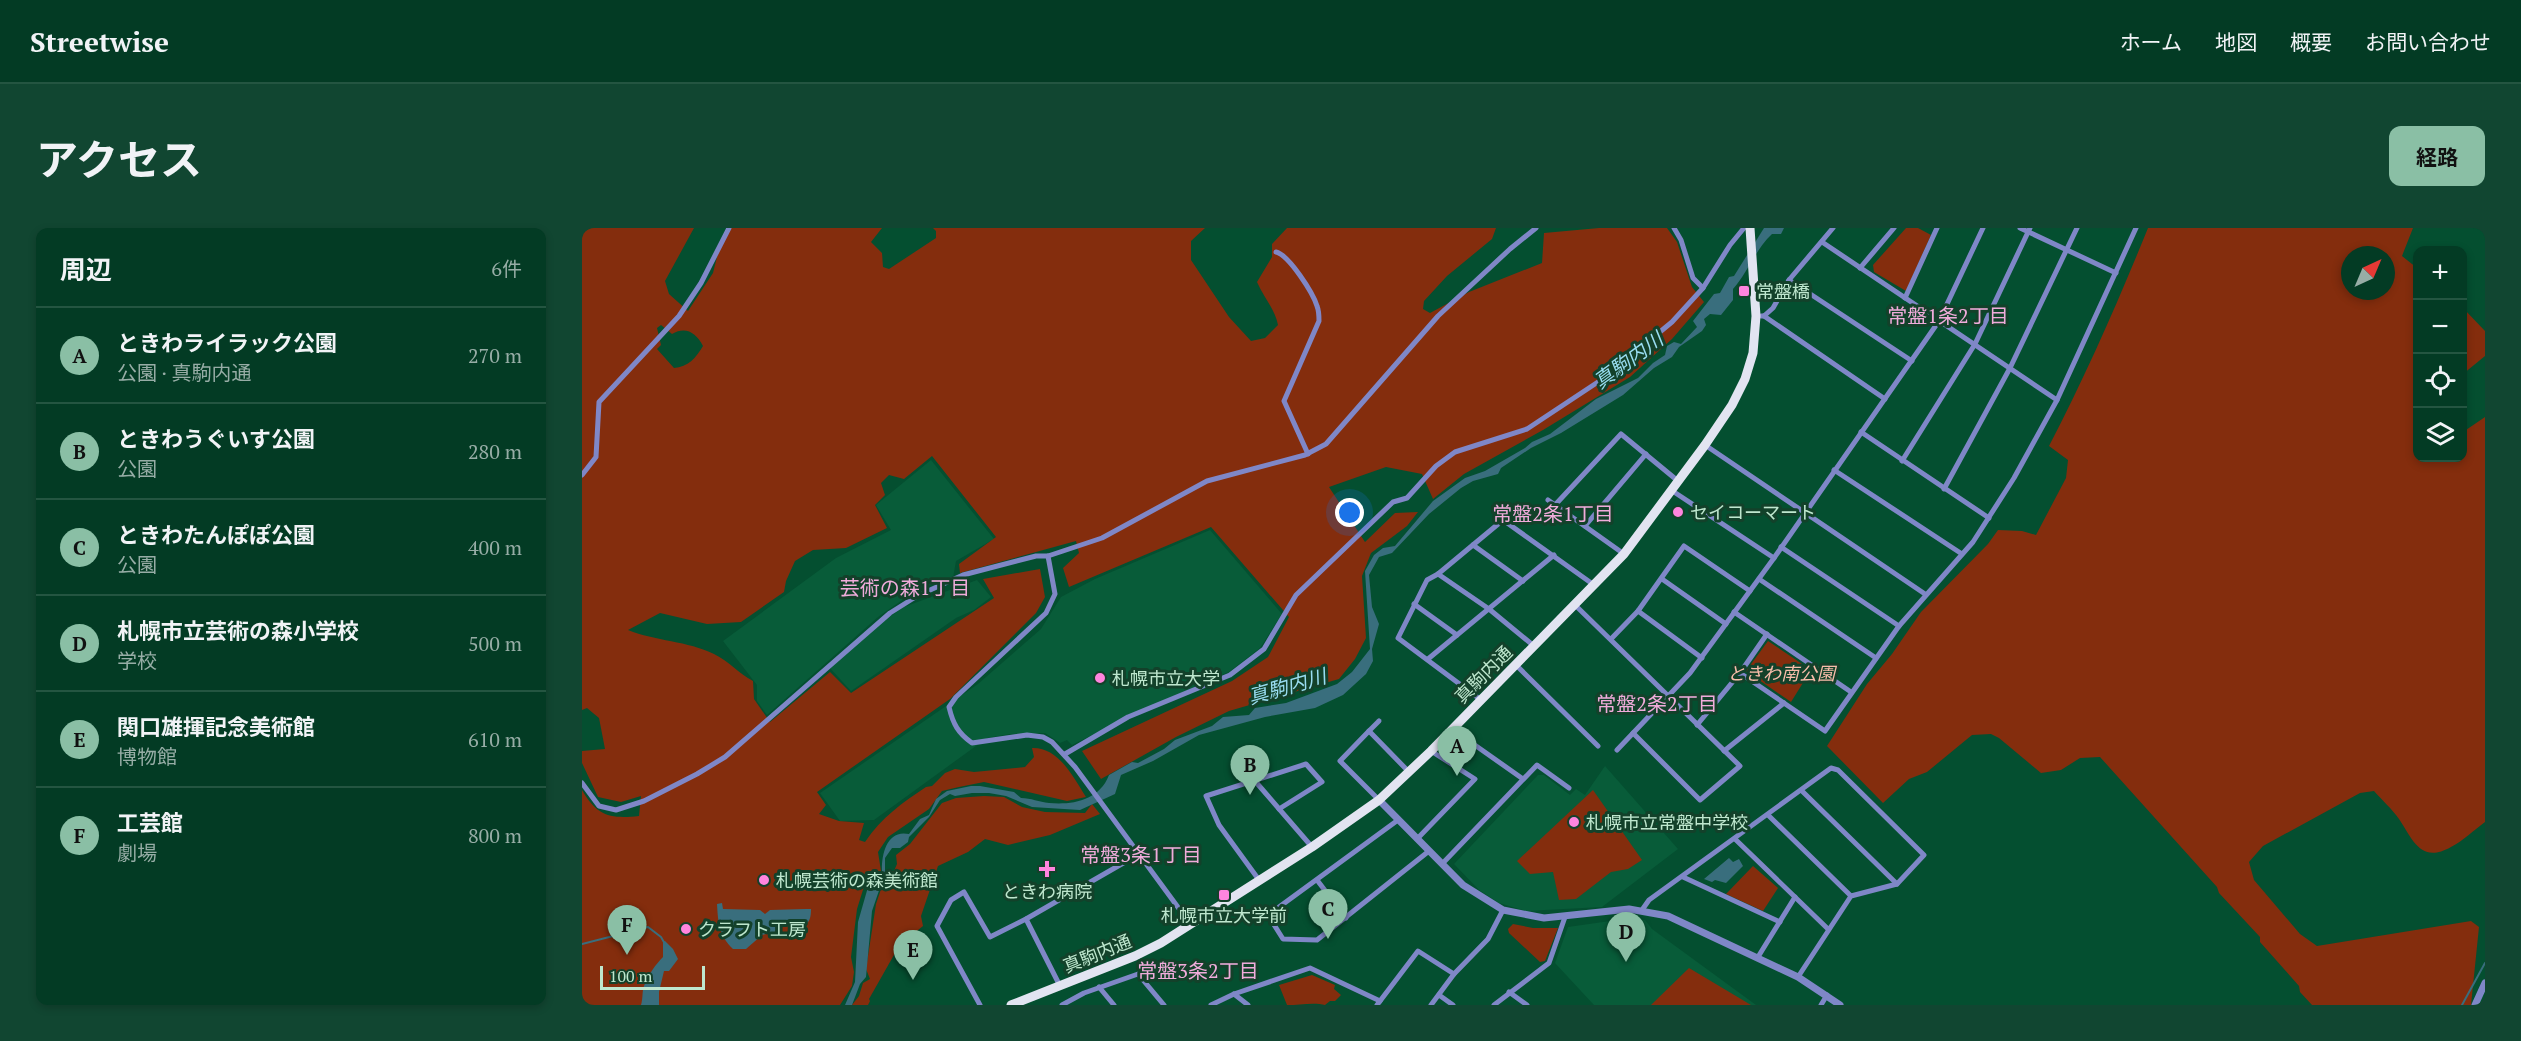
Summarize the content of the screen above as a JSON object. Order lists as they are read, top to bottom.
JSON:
{
  "streets": {
    "highway": ["真駒内通"]
  },
  "districts": [
    "常盤1条2丁目",
    "常盤2条1丁目",
    "芸術の森1丁目",
    "常盤2条2丁目",
    "常盤3条1丁目",
    "常盤3条2丁目"
  ],
  "water": ["真駒内川"],
  "parks": ["ときわ南公園"],
  "places": {
    "transit": ["常盤橋", "札幌市立大学前"],
    "other": [
      "セイコーマート",
      "札幌市立大学",
      "札幌市立常盤中学校",
      "札幌芸術の森美術館",
      "クラフト工房"
    ],
    "health": ["ときわ病院"]
  },
  "scale_bar": "100 m",
  "north": "top right",
  "page": {
    "header": "Streetwise",
    "nav": [
      "ホーム",
      "地図",
      "概要",
      "お問い合わせ"
    ],
    "title": "アクセス",
    "buttons": "経路",
    "heading": ["周辺", "6件"],
    "map_buttons": ["+", "−"],
    "list": [
      {
        "mark": "A",
        "name": "ときわライラック公園",
        "note": "公園 · 真駒内通",
        "value": "270 m"
      },
      {
        "mark": "B",
        "name": "ときわうぐいす公園",
        "note": "公園",
        "value": "280 m"
      },
      {
        "mark": "C",
        "name": "ときわたんぽぽ公園",
        "note": "公園",
        "value": "400 m"
      },
      {
        "mark": "D",
        "name": "札幌市立芸術の森小学校",
        "note": "学校",
        "value": "500 m"
      },
      {
        "mark": "E",
        "name": "関口雄揮記念美術館",
        "note": "博物館",
        "value": "610 m"
      },
      {
        "mark": "F",
        "name": "工芸館",
        "note": "劇場",
        "value": "800 m"
      }
    ],
    "pins": [
      "A",
      "B",
      "C",
      "F",
      "D",
      "E"
    ],
    "scale": "100 m"
  }
}
